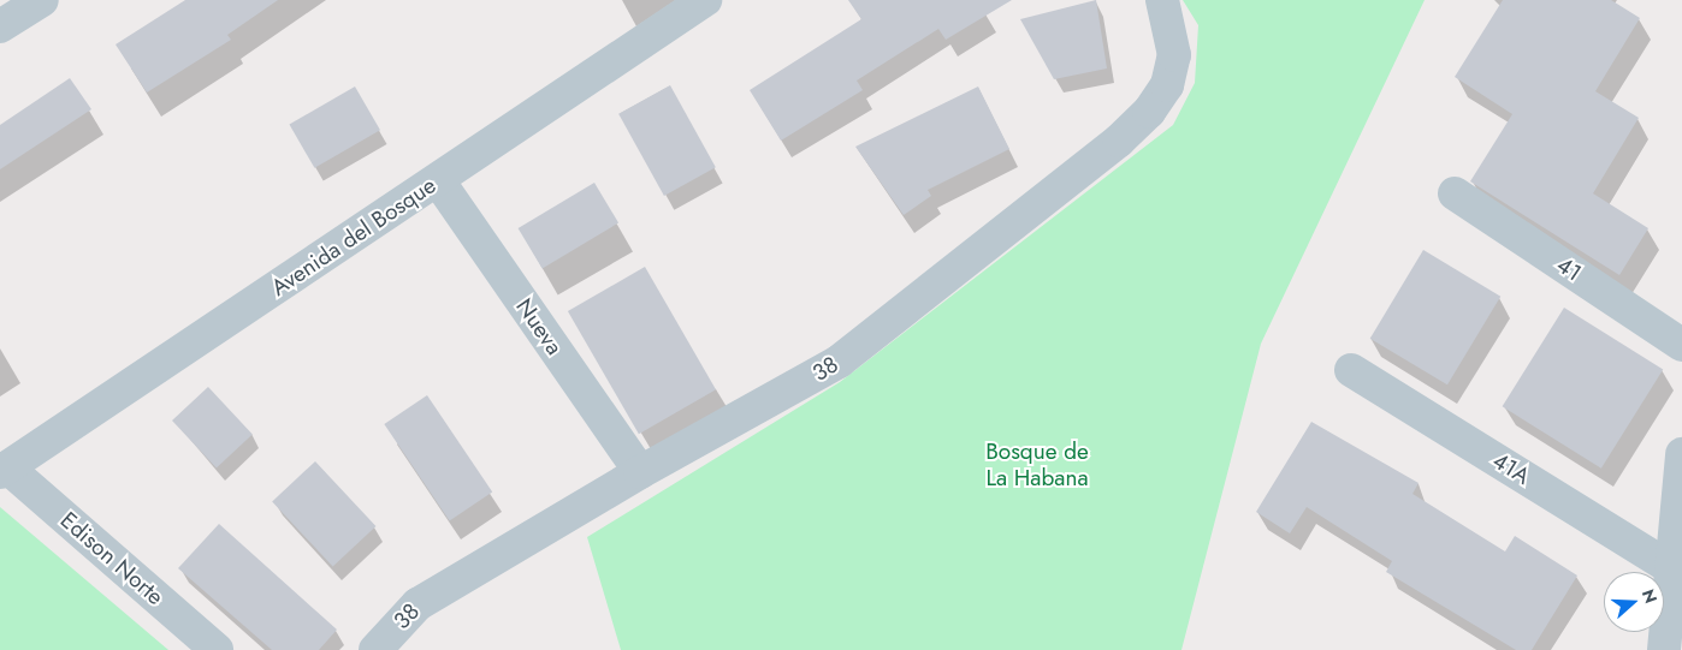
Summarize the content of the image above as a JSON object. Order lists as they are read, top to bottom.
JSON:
{
  "streets": {
    "street": [
      "Avenida del Bosque",
      "41",
      "Nueva",
      "38",
      "41A",
      "Edison Norte"
    ]
  },
  "crossings": [
    ["Avenida del Bosque", "Nueva"],
    ["Avenida del Bosque", "Edison Norte"],
    ["Nueva", "38"]
  ],
  "parks": ["Bosque de La Habana"],
  "north": "right"
}
